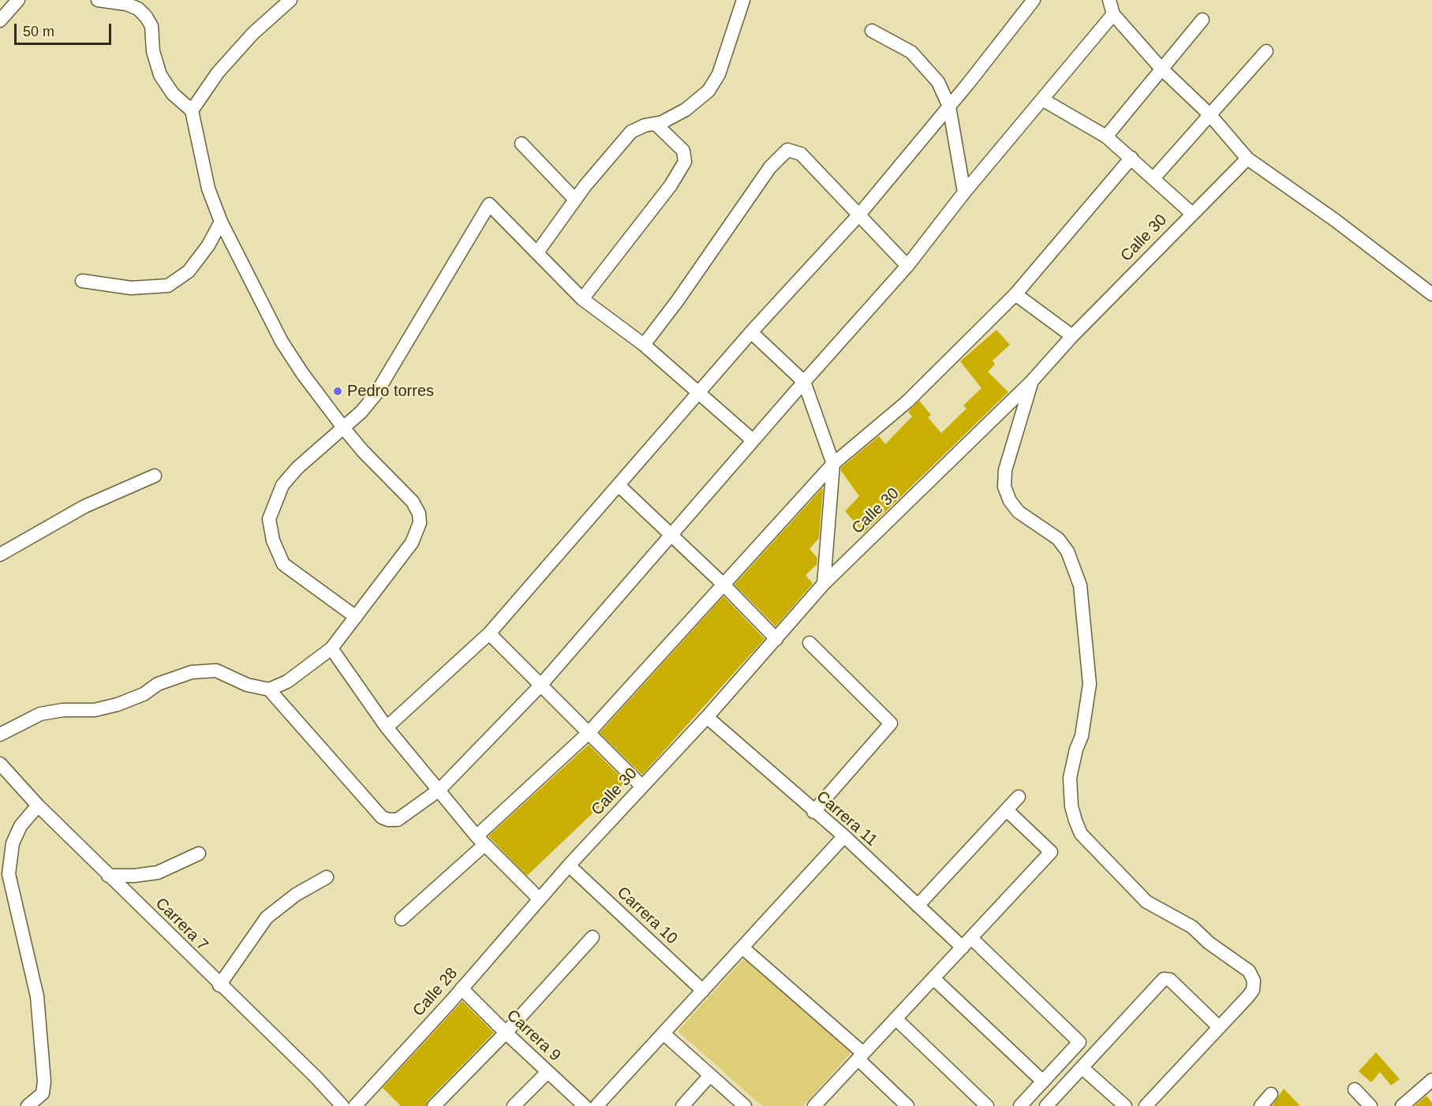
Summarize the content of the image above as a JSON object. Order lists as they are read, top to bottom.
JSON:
{
  "streets": {
    "street": [
      "Calle 30",
      "Carrera 11",
      "Carrera 10",
      "Carrera 7",
      "Calle 28",
      "Carrera 9"
    ]
  },
  "crossings": [
    ["Calle 30", "Carrera 11"],
    ["Calle 30", "Carrera 10"],
    ["Calle 30", "Calle 28"],
    ["Calle 28", "Carrera 9"]
  ],
  "places": ["Pedro torres"],
  "scale_bar": "50 m"
}
